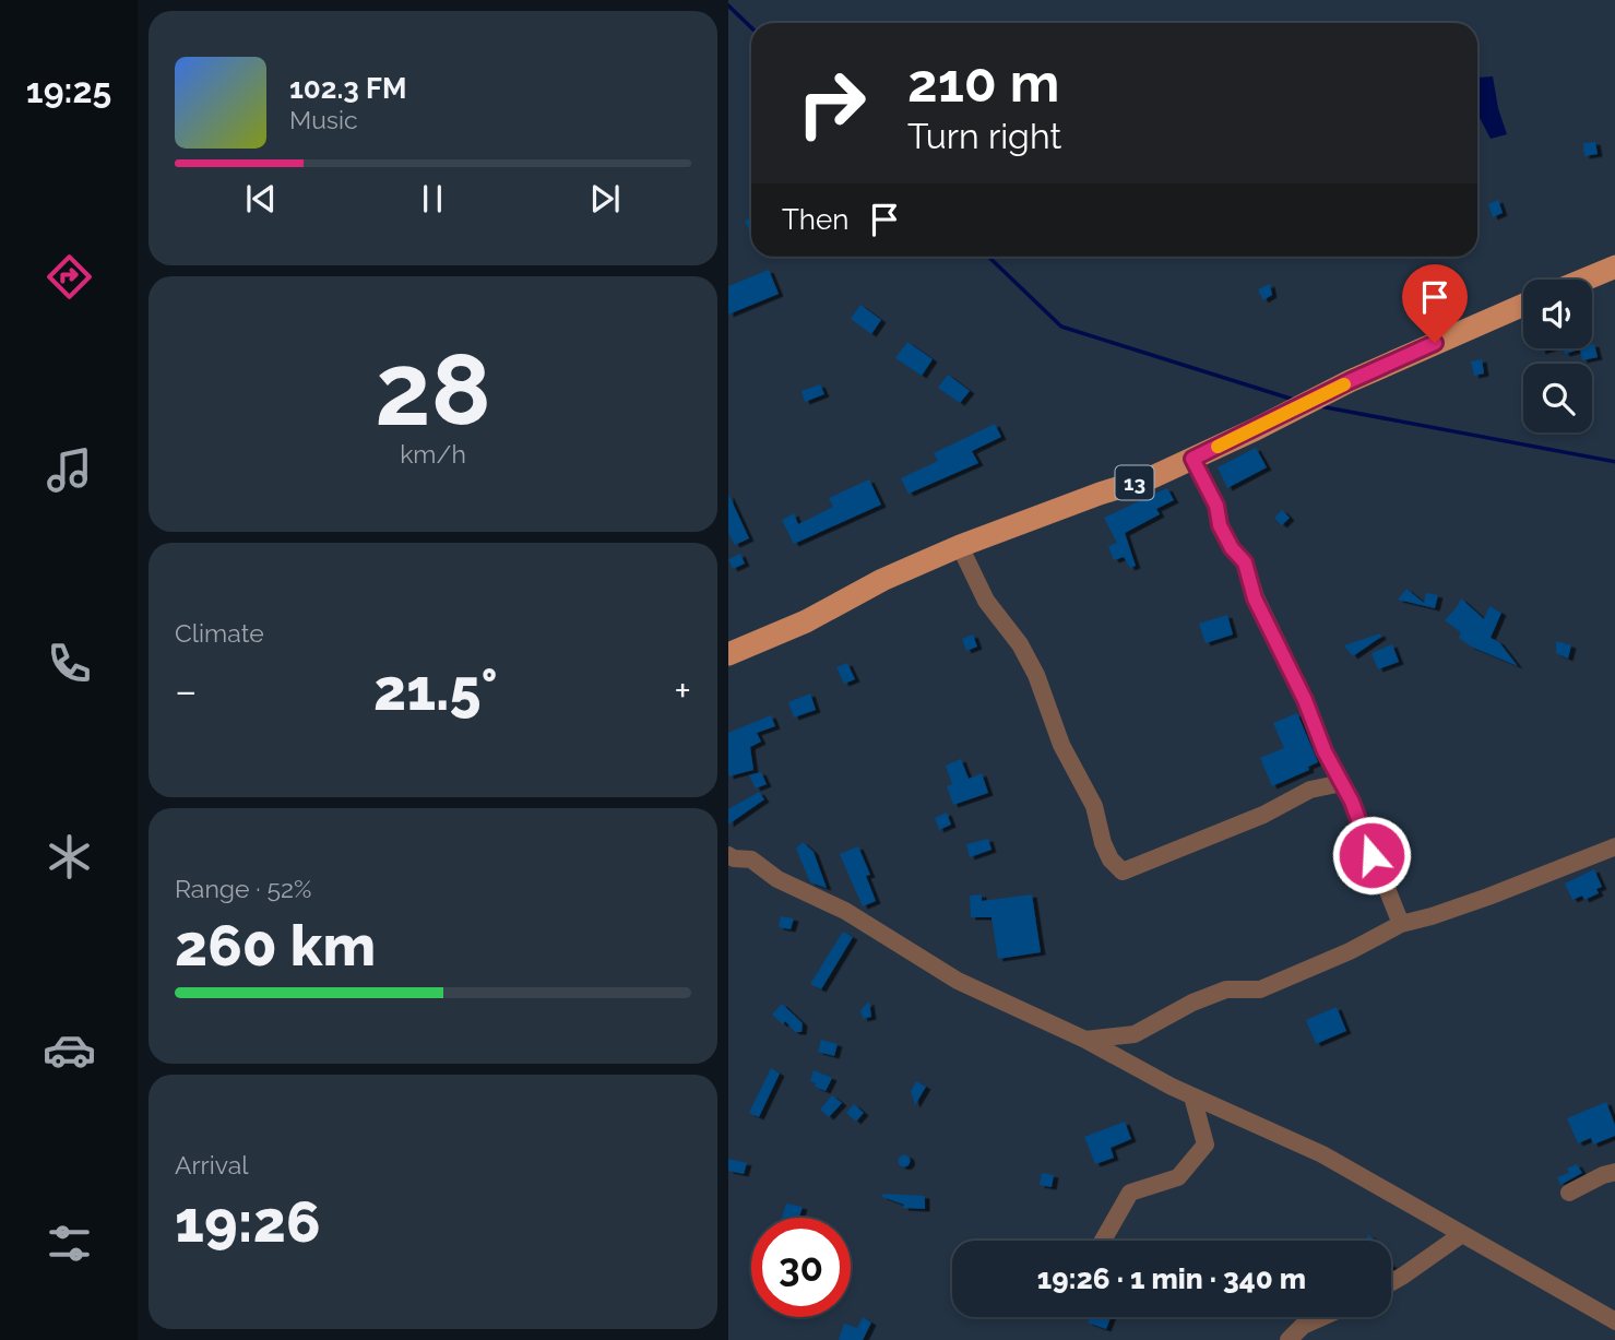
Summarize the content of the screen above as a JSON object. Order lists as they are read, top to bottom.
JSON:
{
  "streets": {
    "main road": ["13"]
  },
  "page": {
    "tabs": "19:25",
    "turn": ["210 m", "Turn right"],
    "song": ["102.3 FM", "Music"],
    "then": "Then",
    "tile": [
      ["28", "km/h"],
      "Climate",
      ["Range · 52%", "260 km"],
      ["Arrival", "19:26"]
    ],
    "heat": ["−", "21.5°", "+"],
    "limit": "30",
    "trip": "19:26 · 1 min · 340 m"
  }
}
